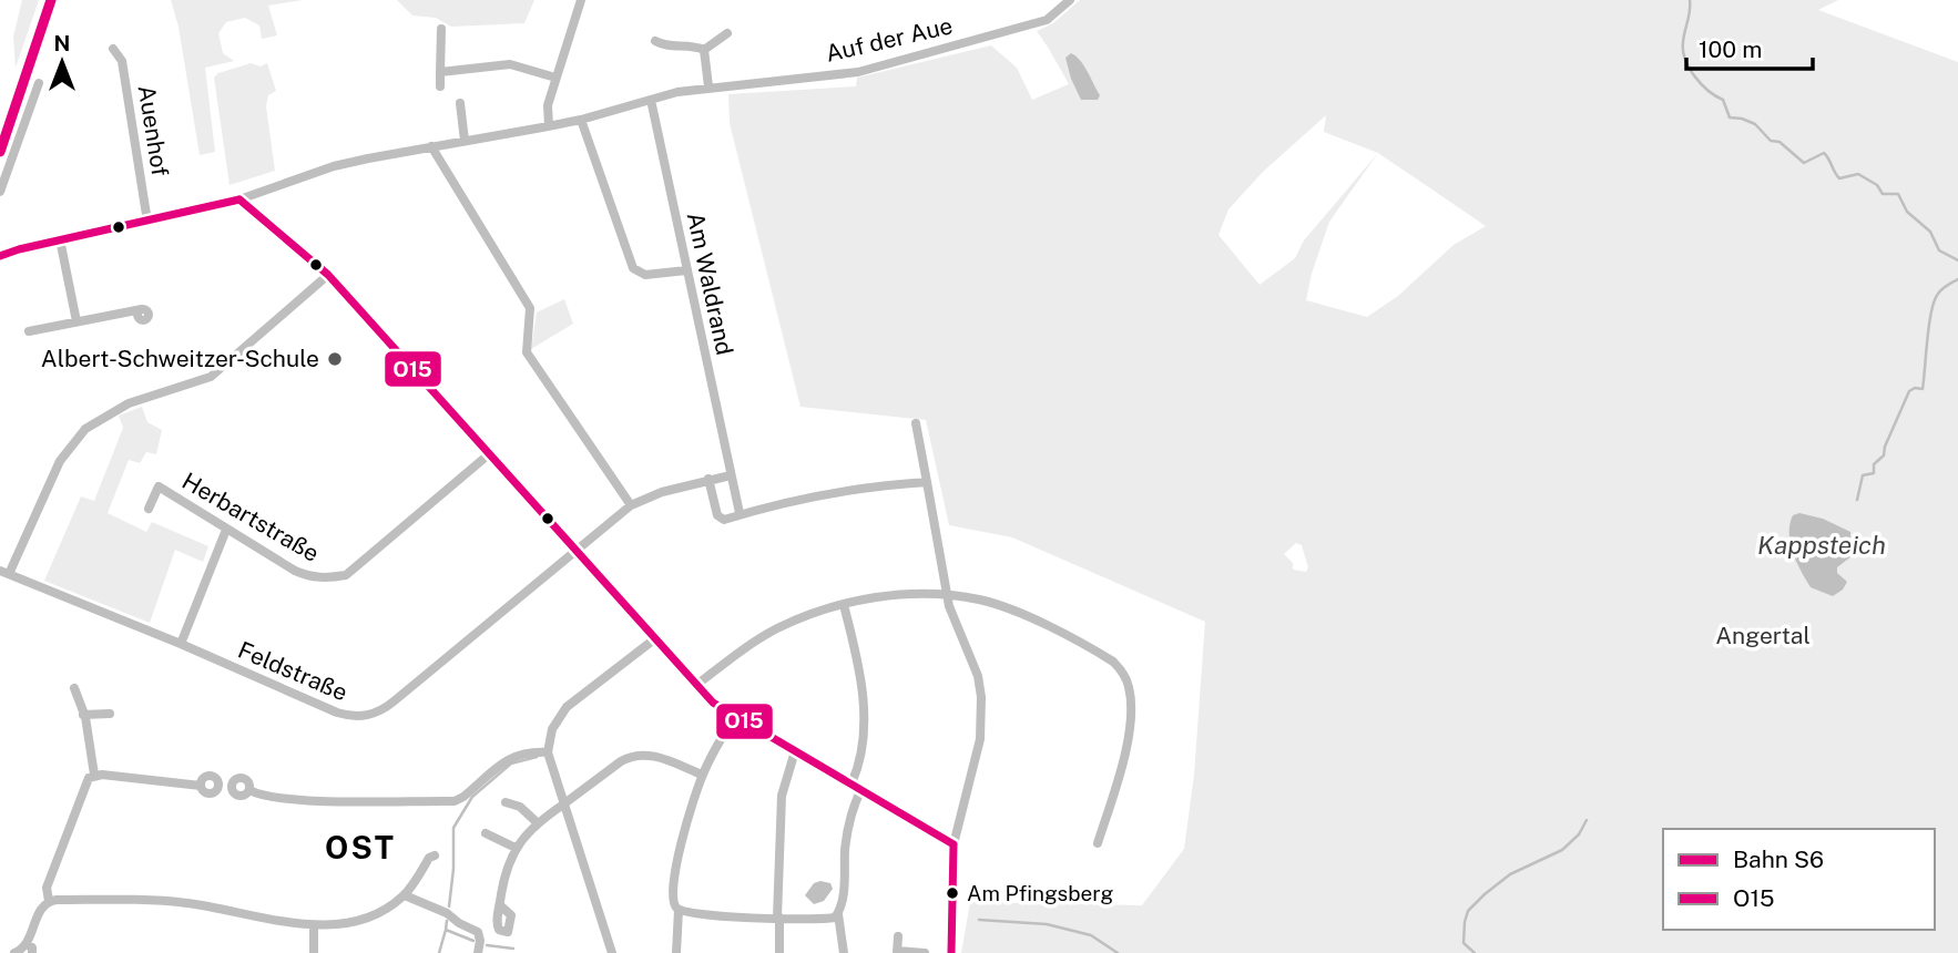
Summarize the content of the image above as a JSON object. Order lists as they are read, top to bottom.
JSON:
{
  "streets": {
    "street": [
      "Auf der Aue",
      "Auenhof",
      "Am Waldrand",
      "Herbartstraße",
      "Feldstraße"
    ]
  },
  "crossings": [
    ["Auf der Aue", "Auenhof"],
    ["Auf der Aue", "Am Waldrand"],
    ["Am Waldrand", "Feldstraße"]
  ],
  "districts": ["OST"],
  "water": ["Kappsteich"],
  "parks": ["Angertal"],
  "places": ["Albert-Schweitzer-Schule", "Am Pfingsberg"],
  "lines": ["rail line S6", "transit line O15"],
  "legend": ["Bahn S6", "O15"],
  "scale_bar": "100 m",
  "north": "top"
}
